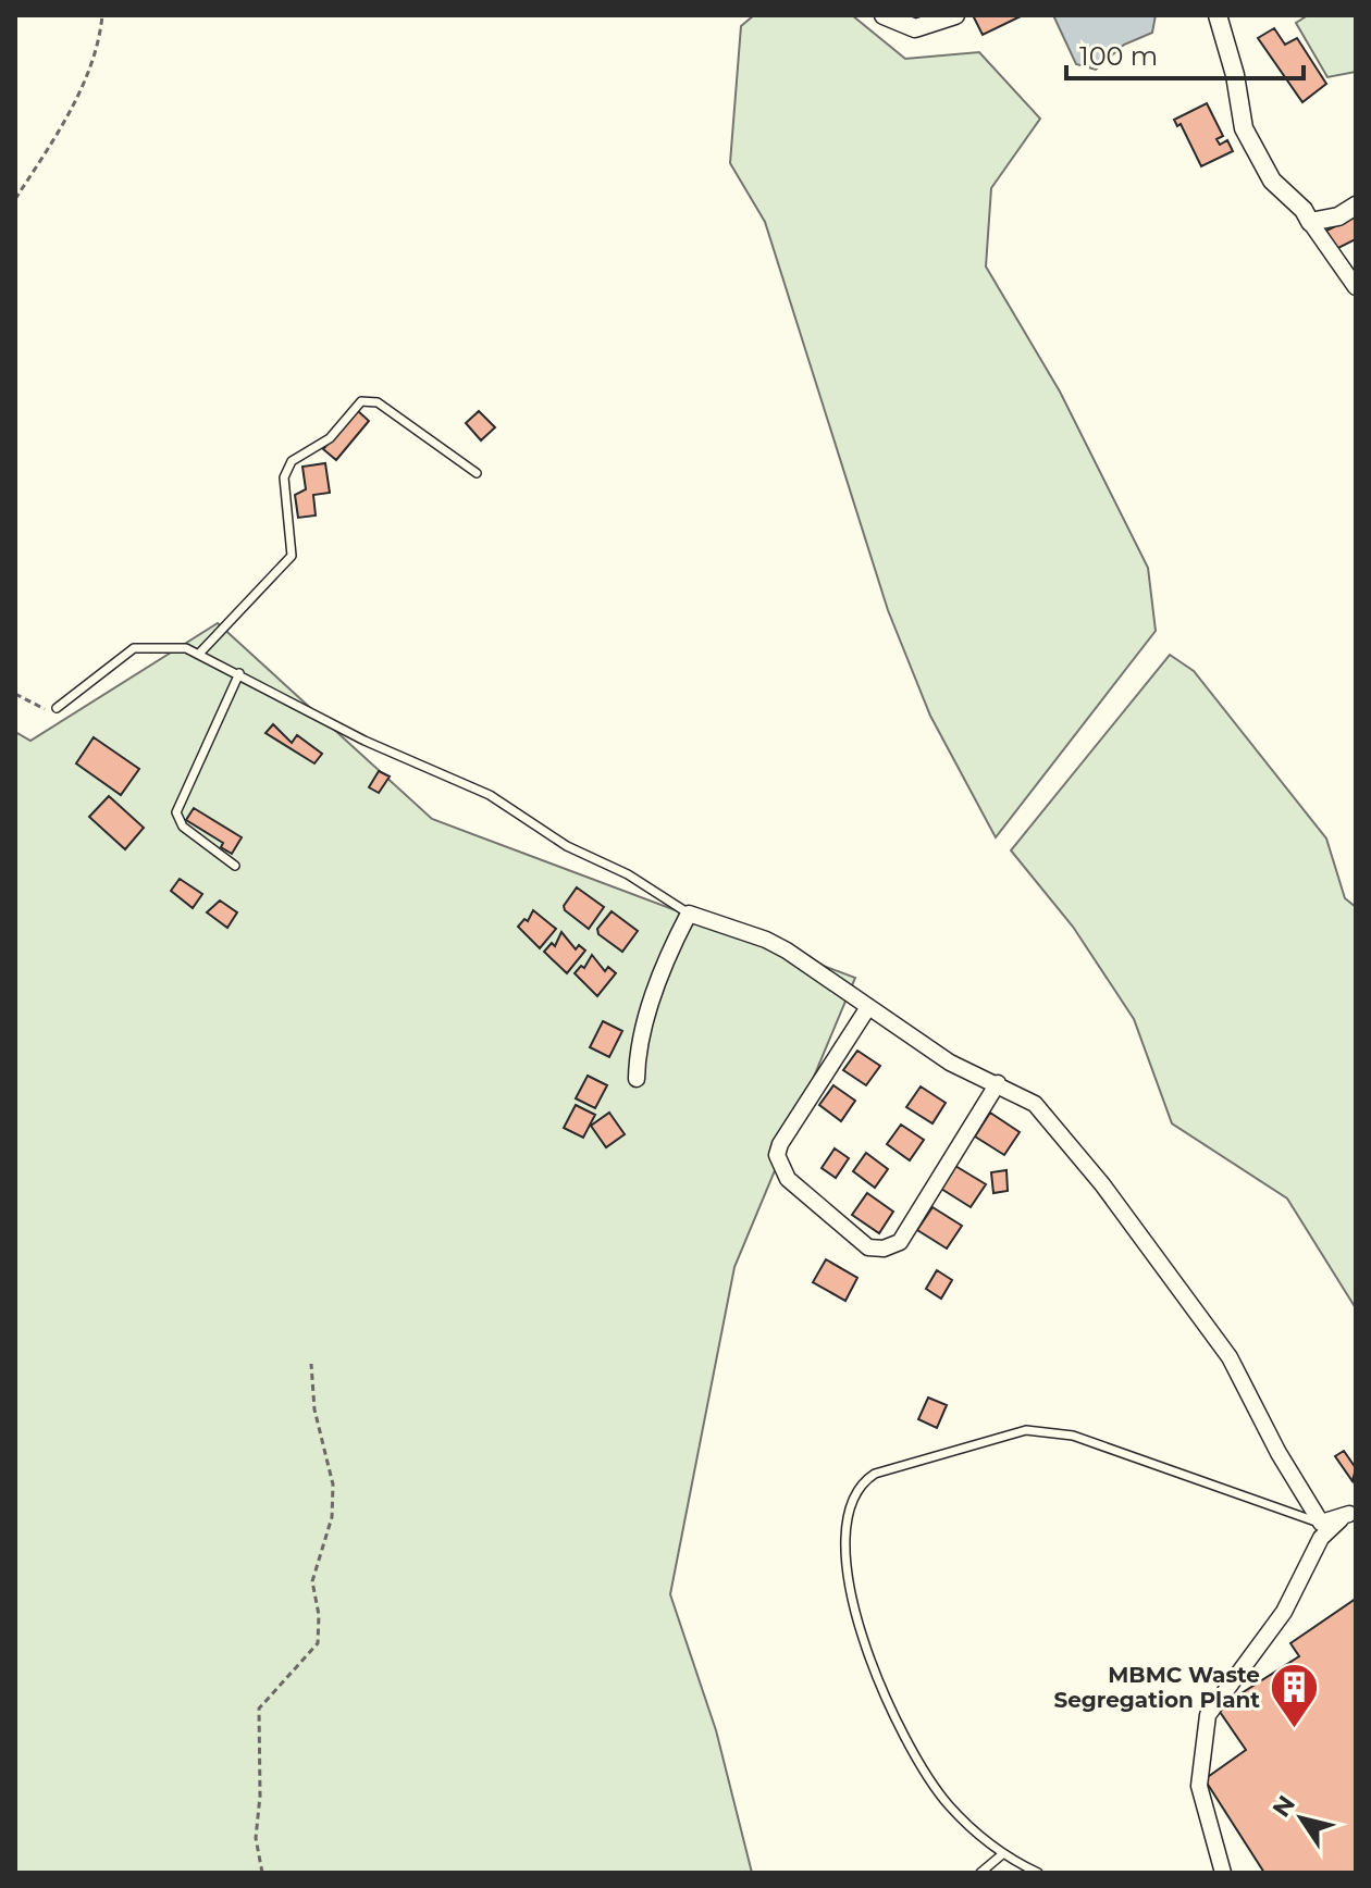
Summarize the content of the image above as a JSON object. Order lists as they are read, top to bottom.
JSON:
{
  "places": {
    "building": ["MBMC Waste Segregation Plant"]
  },
  "scale_bar": "100 m",
  "north": "top left"
}
